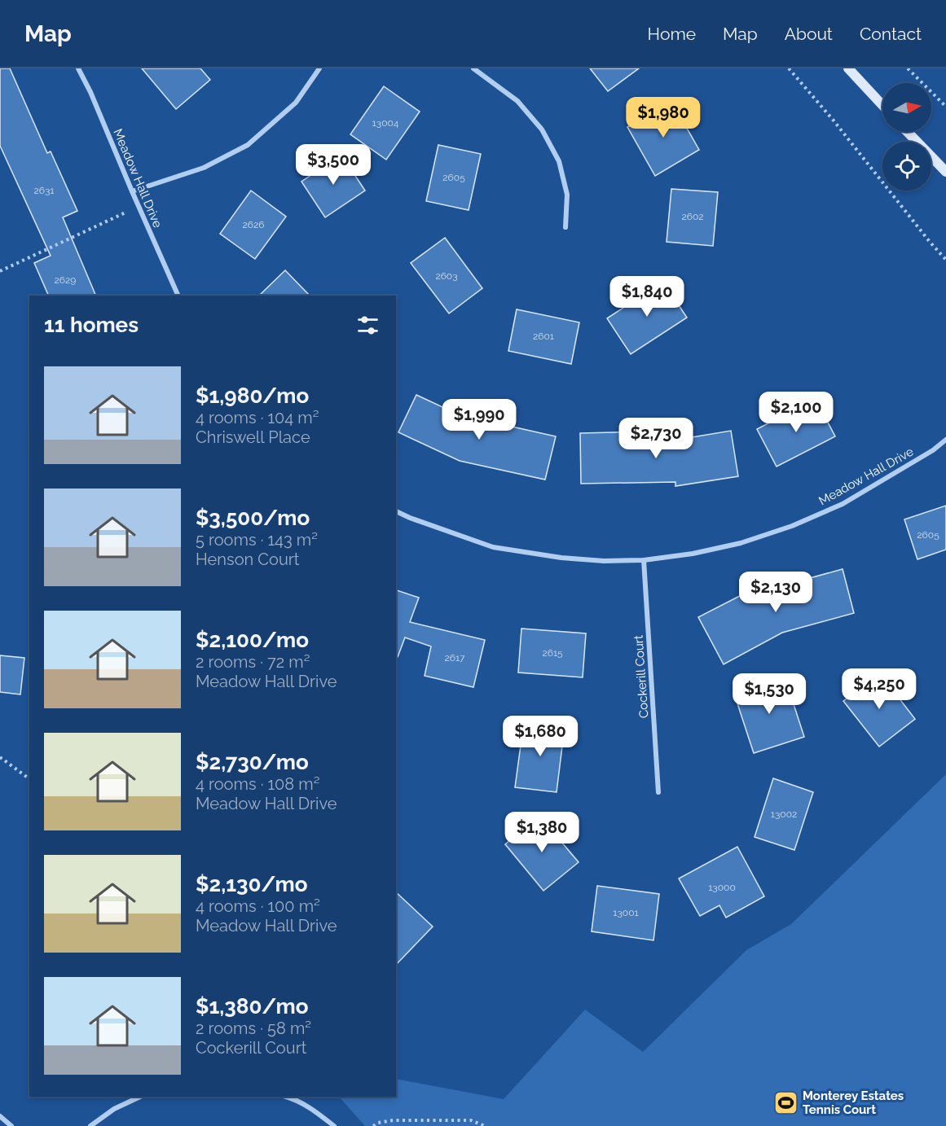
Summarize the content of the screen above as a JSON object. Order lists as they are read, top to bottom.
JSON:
{
  "streets": {
    "street": ["Meadow Hall Drive", "Cockerill Court"]
  },
  "crossings": [
    ["Meadow Hall Drive", "Cockerill Court"]
  ],
  "places": {
    "sports": ["Monterey Estates Tennis Court"]
  },
  "house_numbers": [
    "13004",
    "2605",
    "2631",
    "2602",
    "2626",
    "2603",
    "2629",
    "2601",
    "2605",
    "2615",
    "2617",
    "13002",
    "13000",
    "13001"
  ],
  "north": "right",
  "page": {
    "header": "Map",
    "nav": [
      "Home",
      "Map",
      "About",
      "Contact"
    ],
    "price": [
      "$1,980",
      "$3,500",
      "$1,840",
      "$2,100",
      "$1,990",
      "$2,730",
      "$2,130",
      "$4,250",
      "$1,530",
      "$1,680",
      "$1,380"
    ],
    "heading": "11 homes",
    "list": [
      {
        "name": "$1,980/mo",
        "note": "4 rooms · 104 m² · Chriswell Place"
      },
      {
        "name": "$3,500/mo",
        "note": "5 rooms · 143 m² · Henson Court"
      },
      {
        "name": "$2,100/mo",
        "note": "2 rooms · 72 m² · Meadow Hall Drive"
      },
      {
        "name": "$2,730/mo",
        "note": "4 rooms · 108 m² · Meadow Hall Drive"
      },
      {
        "name": "$2,130/mo",
        "note": "4 rooms · 100 m² · Meadow Hall Drive"
      },
      {
        "name": "$1,380/mo",
        "note": "2 rooms · 58 m² · Cockerill Court"
      }
    ]
  }
}
